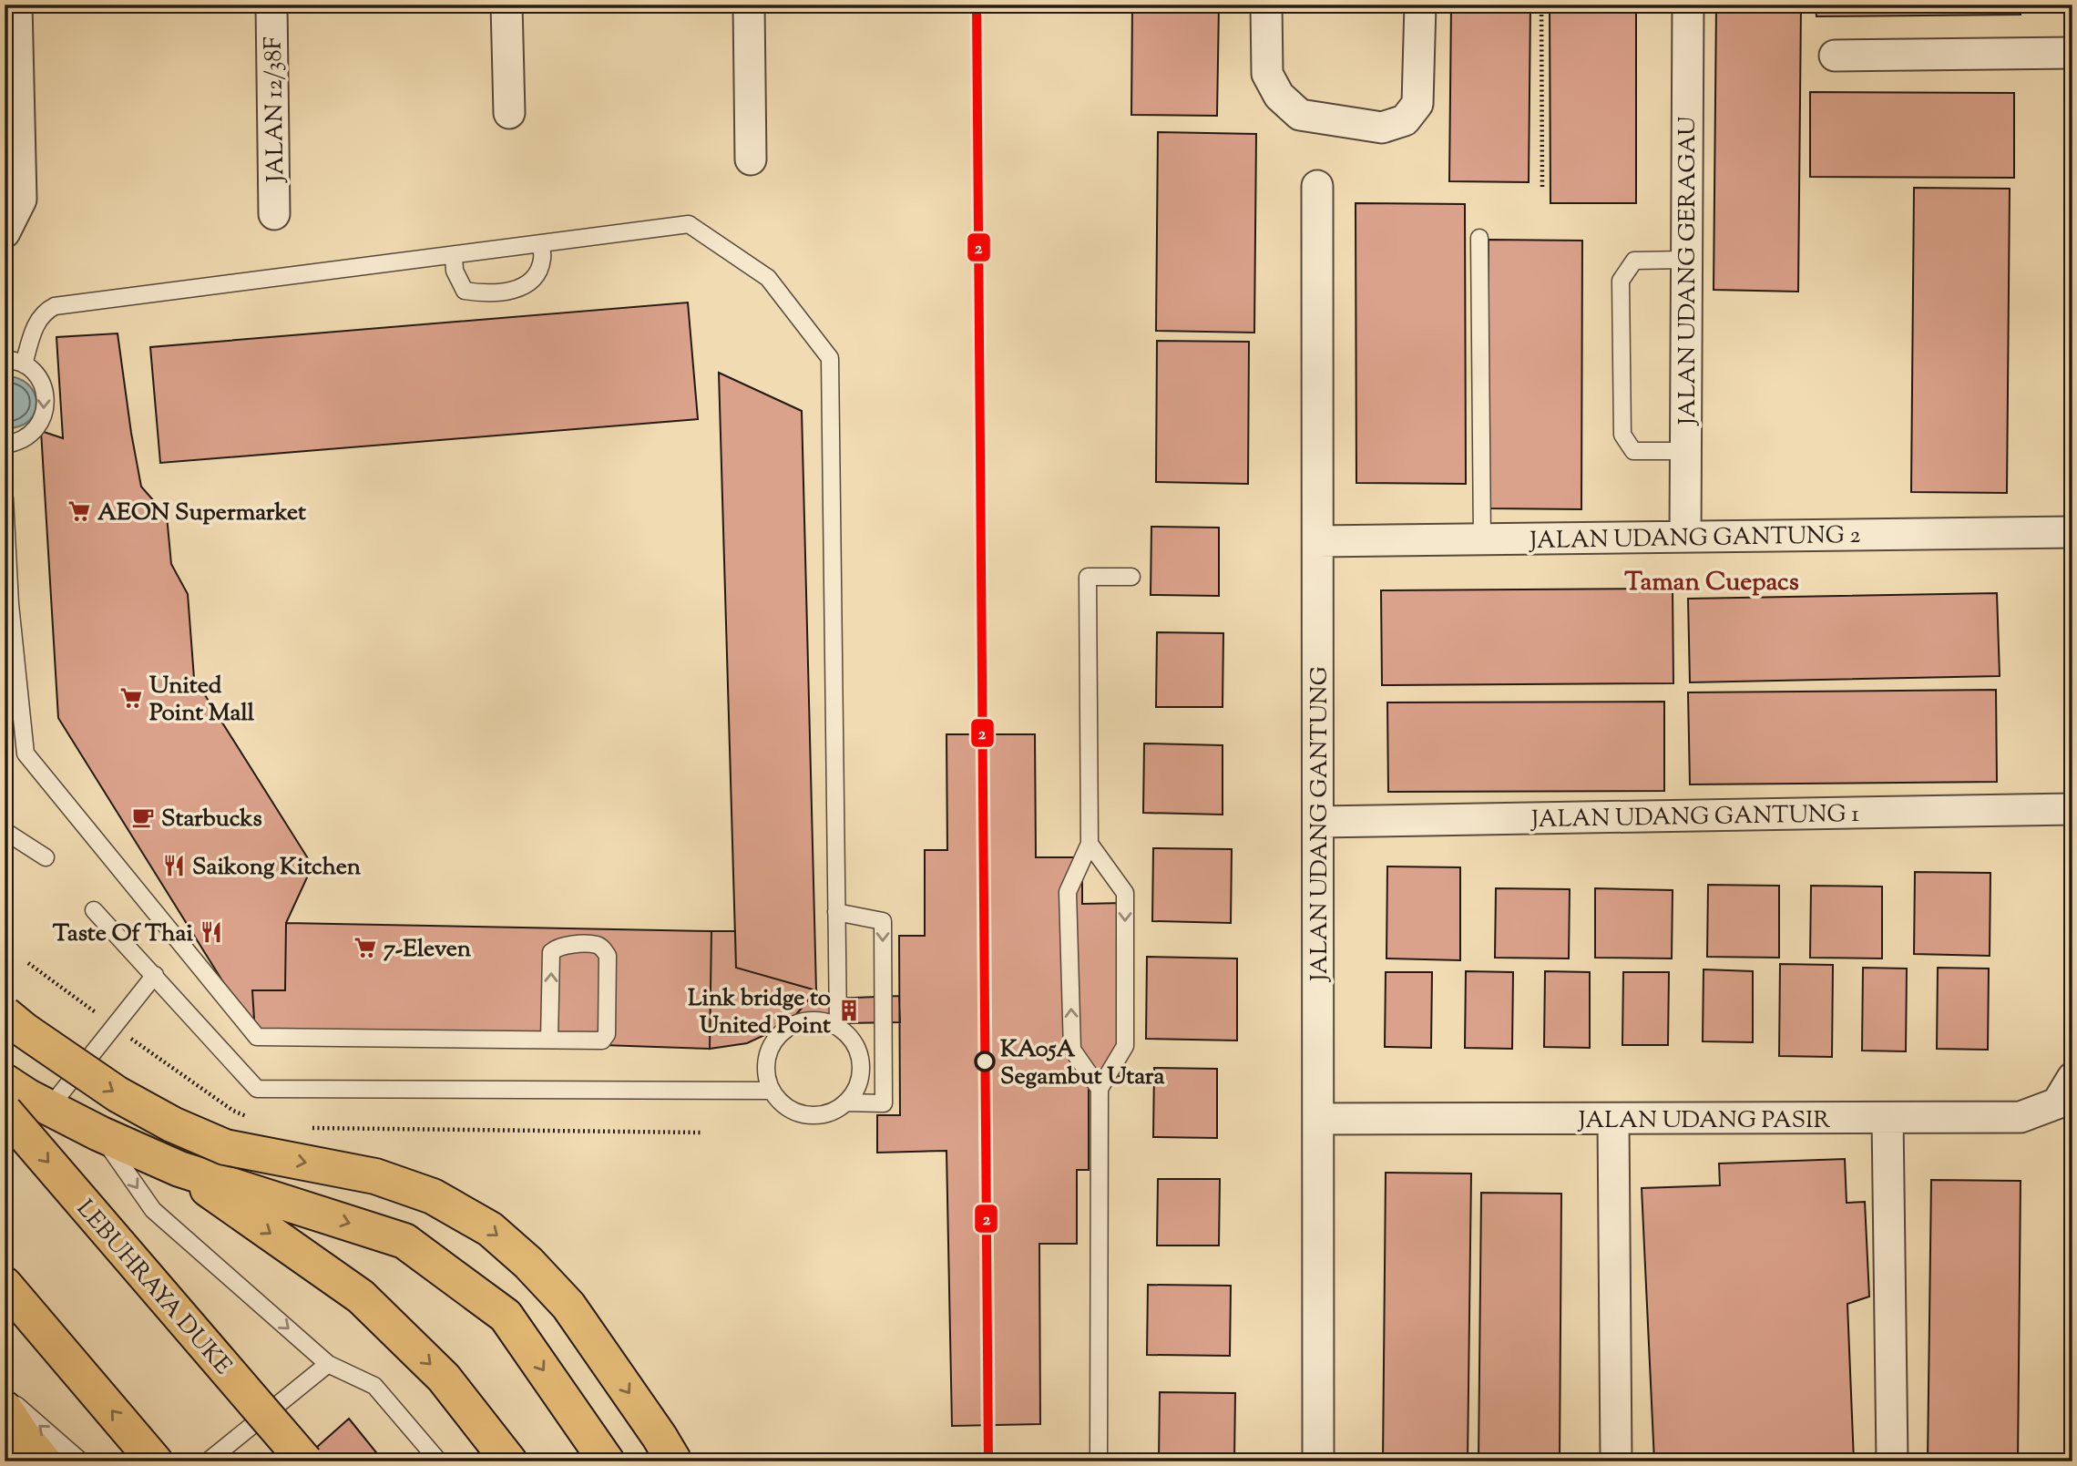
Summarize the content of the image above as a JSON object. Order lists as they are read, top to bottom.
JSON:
{
  "streets": {
    "highway": ["LEBUHRAYA DUKE"],
    "street": [
      "JALAN 12/38F",
      "JALAN UDANG GERAGAU",
      "JALAN UDANG GANTUNG 2",
      "JALAN UDANG GANTUNG 1",
      "JALAN UDANG GANTUNG",
      "JALAN UDANG PASIR"
    ]
  },
  "crossings": [
    ["JALAN UDANG GERAGAU", "JALAN UDANG GANTUNG 2"],
    ["JALAN UDANG GANTUNG 2", "JALAN UDANG GANTUNG"],
    ["JALAN UDANG GANTUNG 1", "JALAN UDANG GANTUNG"],
    ["JALAN UDANG GANTUNG", "JALAN UDANG PASIR"]
  ],
  "districts": ["Taman Cuepacs"],
  "places": {
    "supermarket": ["AEON Supermarket", "United Point Mall", "7-Eleven"],
    "cafe": ["Starbucks"],
    "restaurant": ["Saikong Kitchen", "Taste Of Thai"],
    "building": ["Link bridge to United Point"],
    "other": ["KA05A Segambut Utara"]
  },
  "lines": ["rail line 2"]
}
